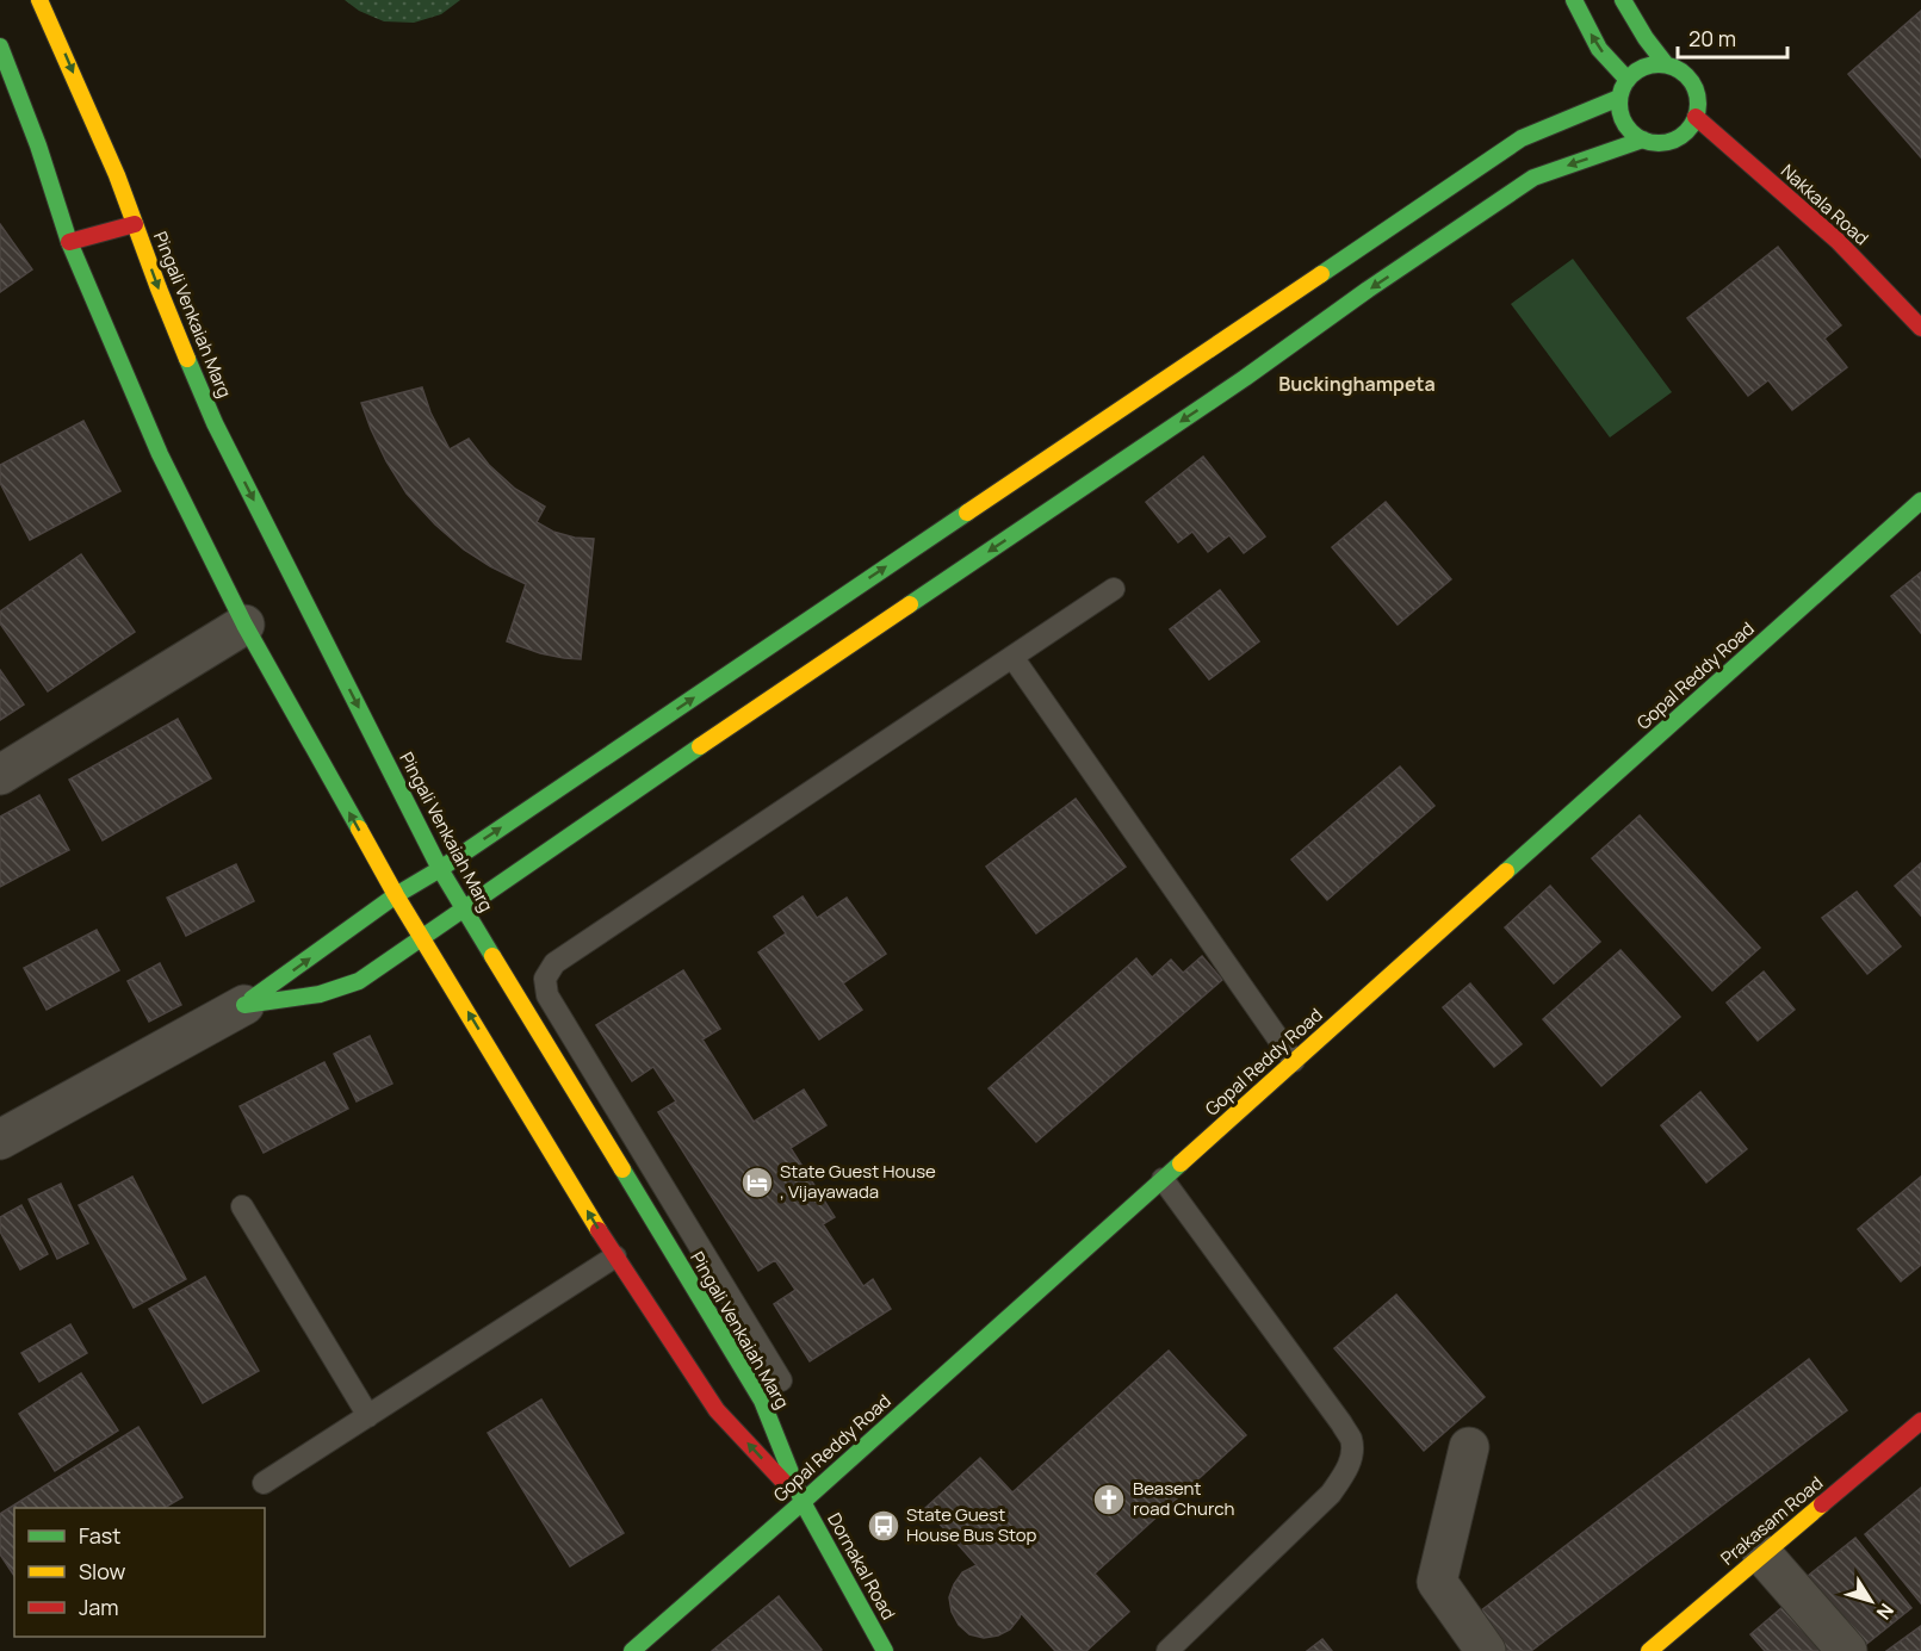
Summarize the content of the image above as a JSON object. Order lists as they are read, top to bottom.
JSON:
{
  "streets": {
    "street": [
      "Nakkala Road",
      "Pingali Venkaiah Marg",
      "Gopal Reddy Road",
      "Prakasam Road",
      "Dornakal Road"
    ]
  },
  "crossings": [
    ["Pingali Venkaiah Marg", "Gopal Reddy Road"],
    ["Pingali Venkaiah Marg", "Dornakal Road"],
    ["Gopal Reddy Road", "Dornakal Road"]
  ],
  "districts": ["Buckinghampeta"],
  "places": {
    "hotel": ["State Guest House , Vijayawada"],
    "church": ["Beasent road Church"],
    "bus stop": ["State Guest House Bus Stop"]
  },
  "legend": ["Fast", "Slow", "Jam"],
  "scale_bar": "20 m",
  "north": "bottom right"
}
